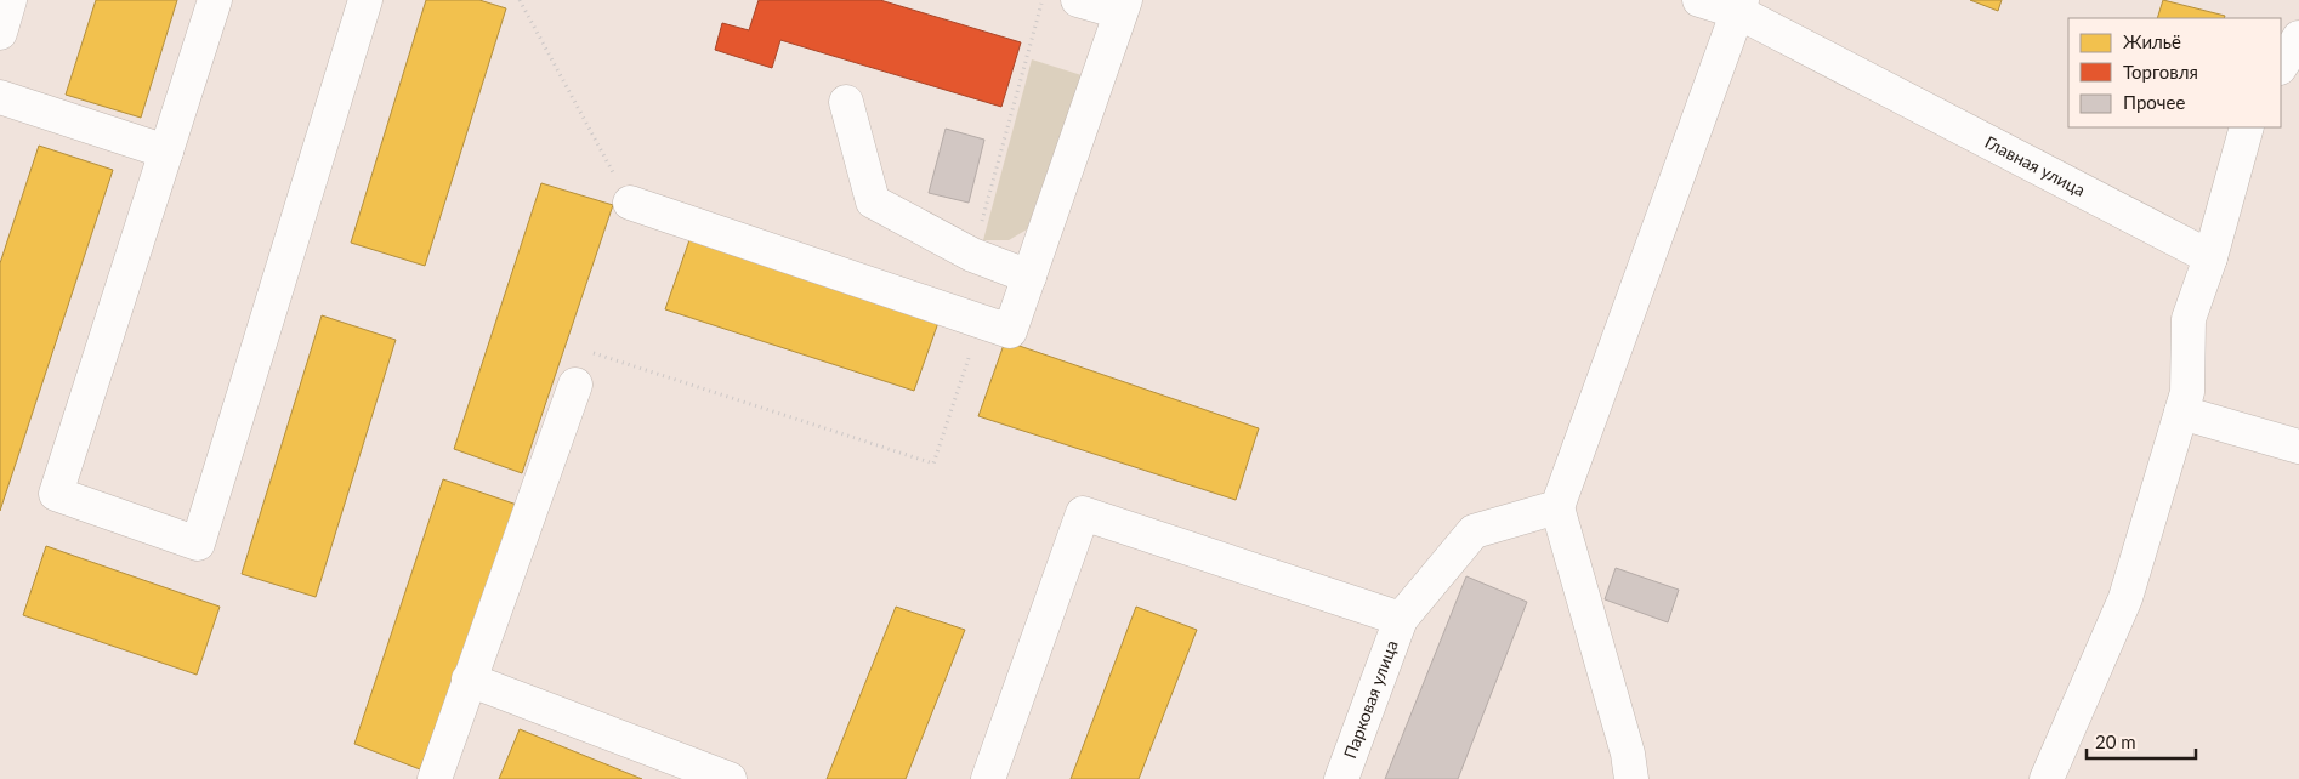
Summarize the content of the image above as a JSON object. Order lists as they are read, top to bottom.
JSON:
{
  "streets": {
    "street": ["Главная улица", "Парковая улица"]
  },
  "legend": ["Жильё", "Торговля", "Прочее"],
  "scale_bar": "20 m"
}
